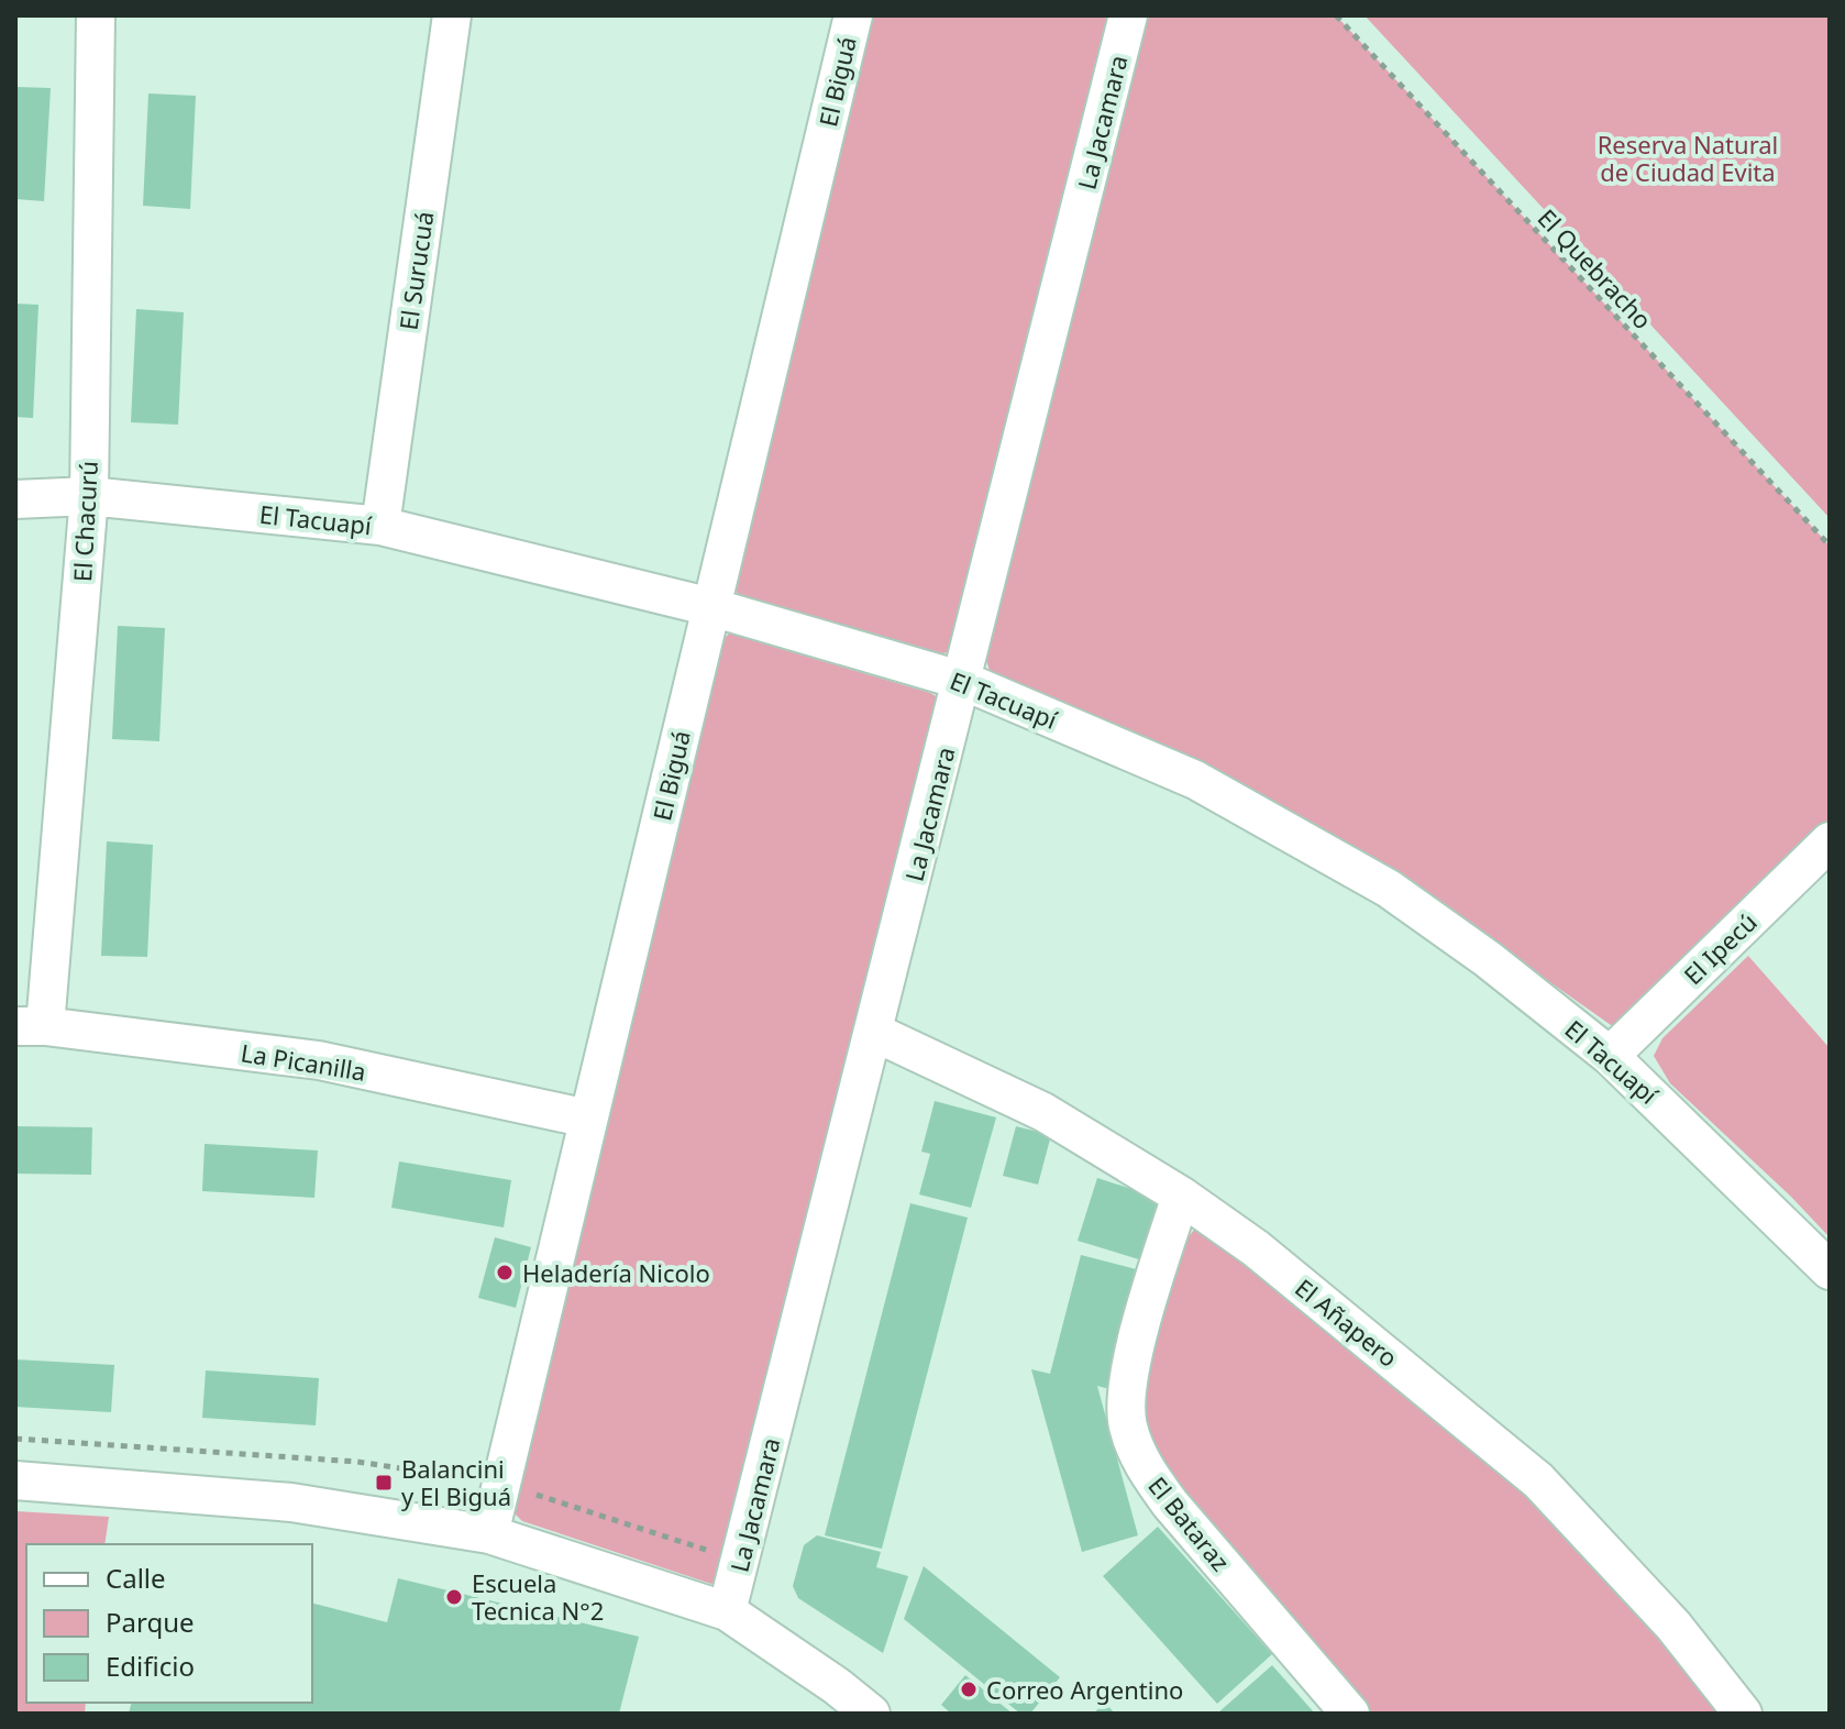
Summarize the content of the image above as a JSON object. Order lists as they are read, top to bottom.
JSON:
{
  "streets": {
    "street": [
      "El Biguá",
      "La Jacamara",
      "El Surucuá",
      "El Tacuapí",
      "El Chacurú",
      "El Ipecú",
      "La Picanilla",
      "El Añapero",
      "El Bataraz"
    ],
    "path": ["El Quebracho"]
  },
  "crossings": [
    ["El Biguá", "El Tacuapí"],
    ["El Biguá", "La Picanilla"],
    ["La Jacamara", "El Tacuapí"],
    ["La Jacamara", "El Añapero"],
    ["El Surucuá", "El Tacuapí"],
    ["El Tacuapí", "El Chacurú"],
    ["El Tacuapí", "El Ipecú"],
    ["El Chacurú", "La Picanilla"],
    ["El Añapero", "El Bataraz"]
  ],
  "parks": ["Reserva Natural de Ciudad Evita"],
  "places": {
    "other": ["Heladería Nicolo", "Escuela Tecnica N°2", "Correo Argentino"],
    "transit": ["Balancini y El Biguá"]
  },
  "legend": ["Calle", "Parque", "Edificio"]
}
